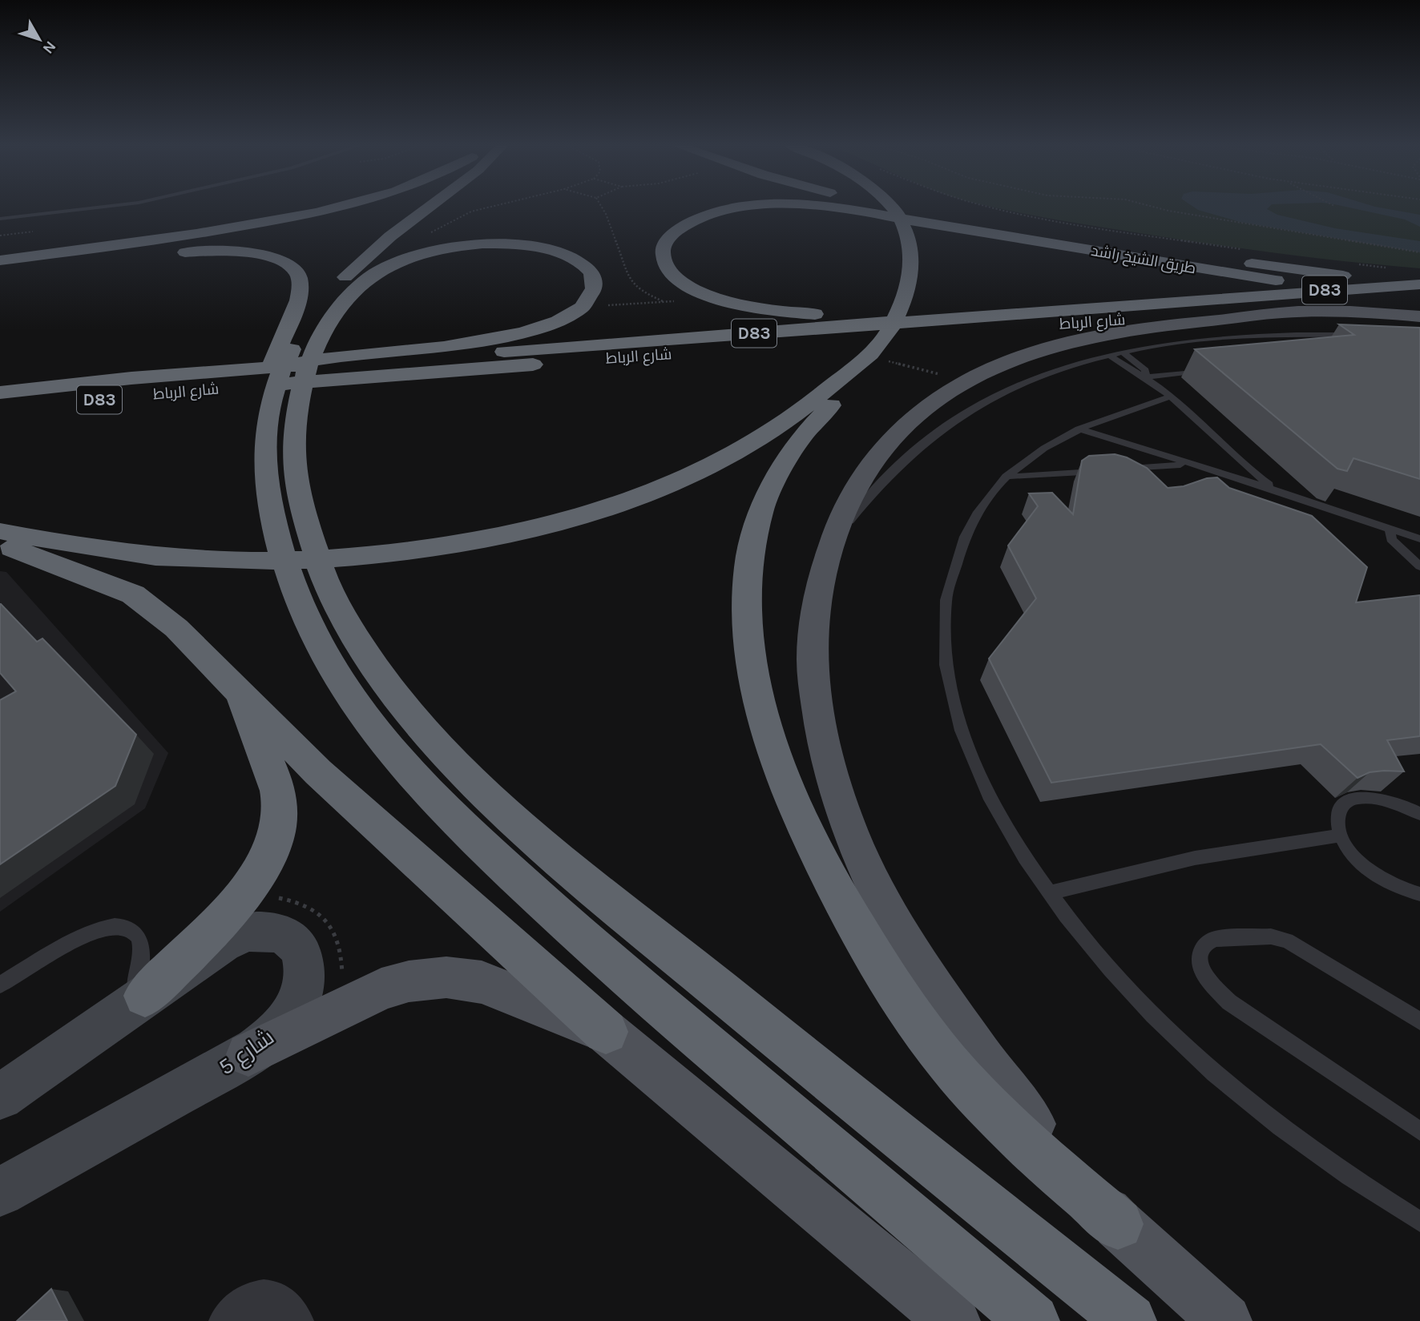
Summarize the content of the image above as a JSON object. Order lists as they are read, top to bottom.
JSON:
{
  "streets": {
    "highway": ["طريق الشيخ راشد", "D83", "شارع الرباط"],
    "street": ["شارع 5"]
  },
  "crossings": [
    ["طريق الشيخ راشد", "شارع الرباط"]
  ],
  "north": "bottom right"
}
